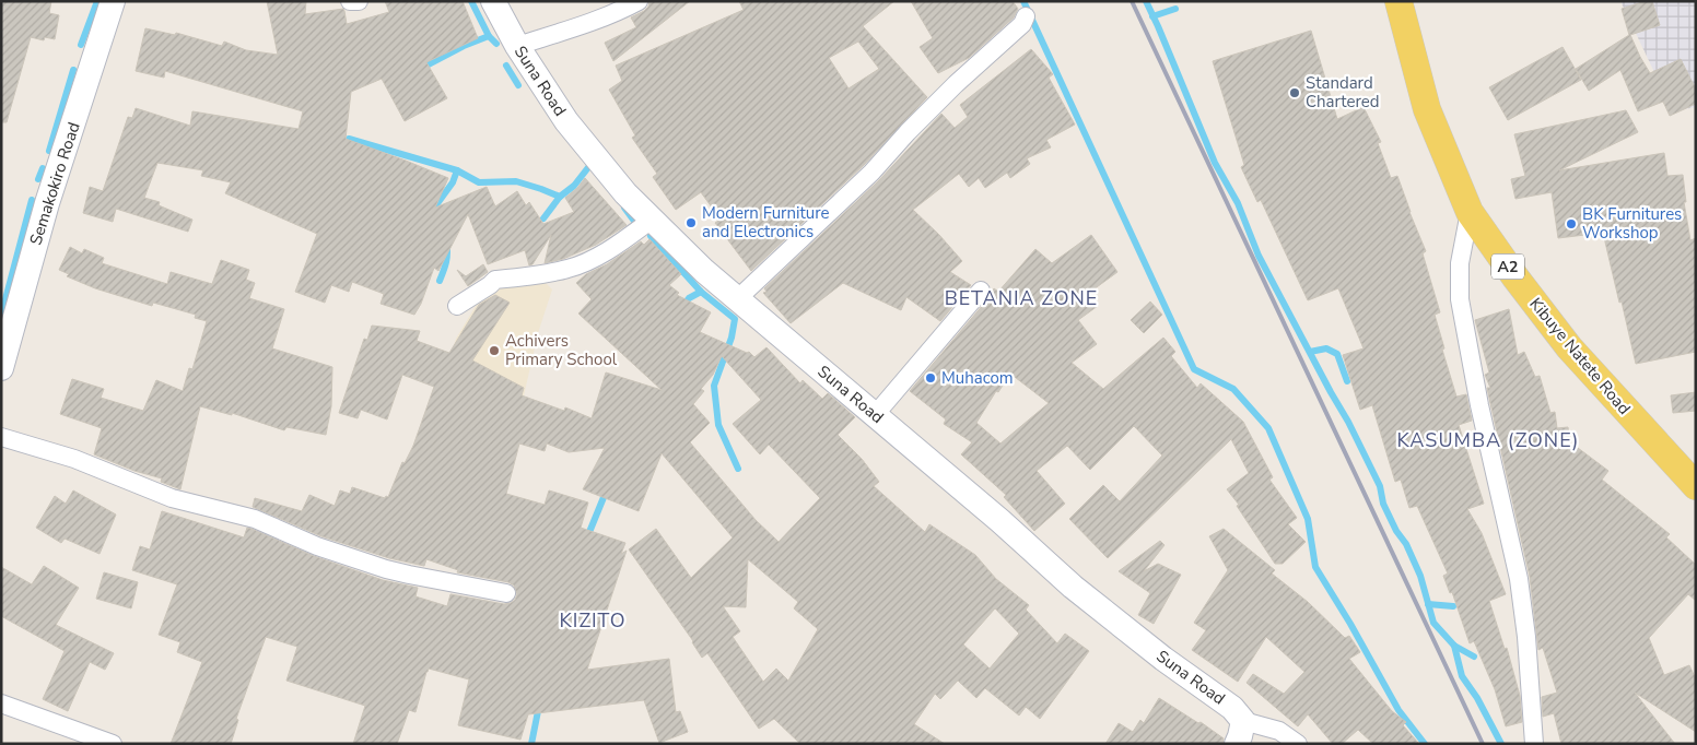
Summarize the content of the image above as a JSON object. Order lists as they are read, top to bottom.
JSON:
{
  "streets": {
    "main road": ["A2", "Kibuye Natete Road"],
    "street": ["Suna Road", "Semakokiro Road"]
  },
  "districts": ["BETANIA ZONE", "KASUMBA (ZONE)", "KIZITO"],
  "places": [
    "Standard Chartered",
    "Modern Furniture and Electronics",
    "BK Furnitures Workshop",
    "Achivers Primary School",
    "Muhacom"
  ]
}
